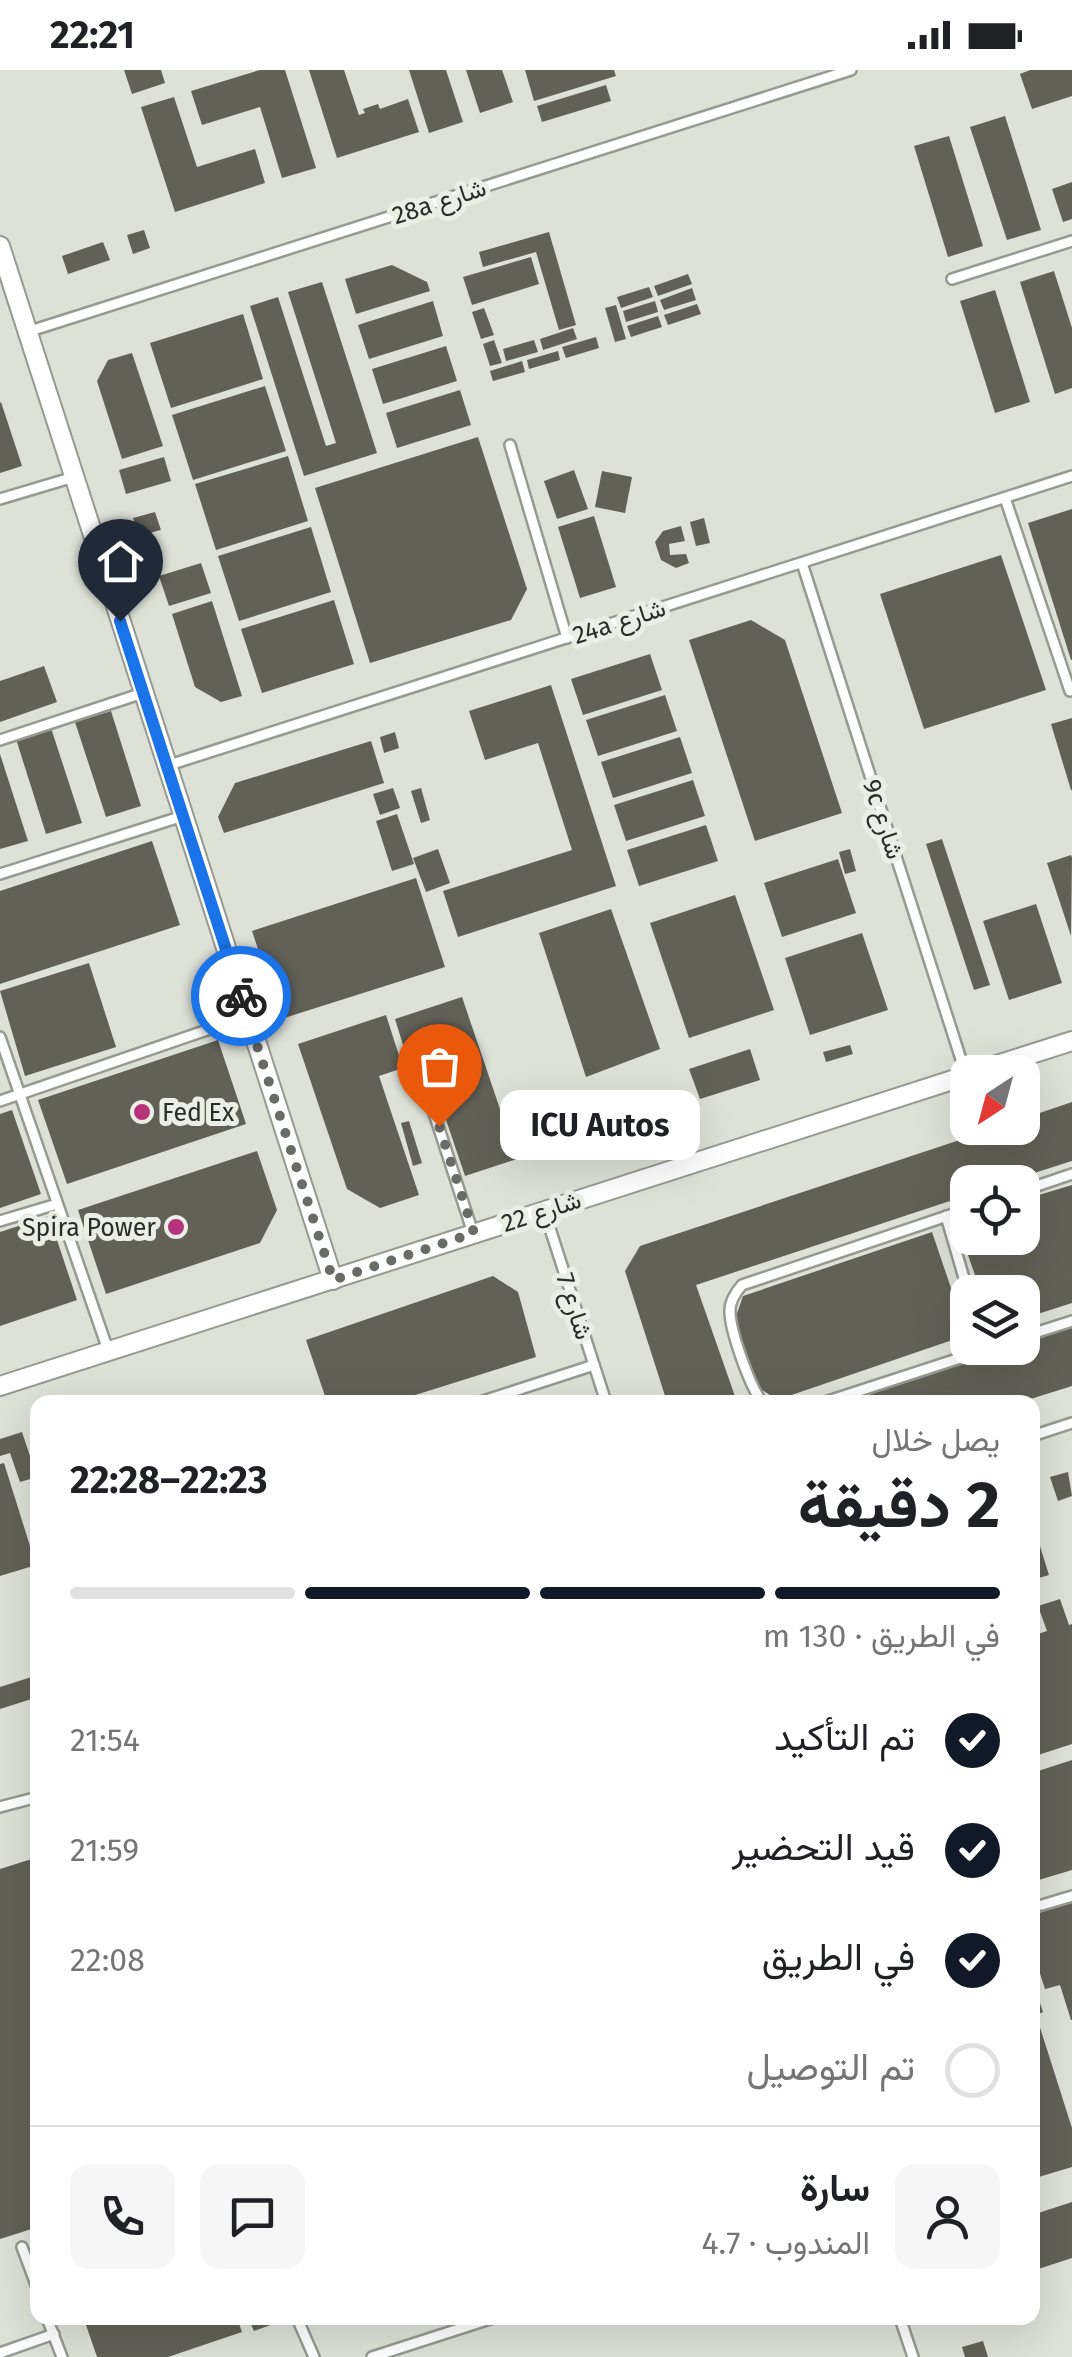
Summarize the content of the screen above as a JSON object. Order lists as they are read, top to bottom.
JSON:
{
  "streets": {
    "street": ["شارع 22"],
    "lane": [
      "28a شارع",
      "24a شارع",
      "9c شارع",
      "شارع 7"
    ]
  },
  "crossings": [
    ["24a شارع", "9c شارع"],
    ["شارع 22", "شارع 7"]
  ],
  "places": ["Fed Ex", "ICU Autos", "Spira Power"],
  "north": "bottom left",
  "page": {
    "status": "22:21",
    "bubble": "ICU Autos",
    "heading": ["2 دقيقة", "يصل خلال", "22:23–22:28"],
    "panel": ["سارة", "المندوب · 4.7"],
    "bar": "في الطريق · 130 m",
    "list": [
      ["تم التأكيد", "21:54"],
      ["قيد التحضير", "21:59"],
      ["في الطريق", "22:08"],
      "تم التوصيل"
    ]
  }
}
